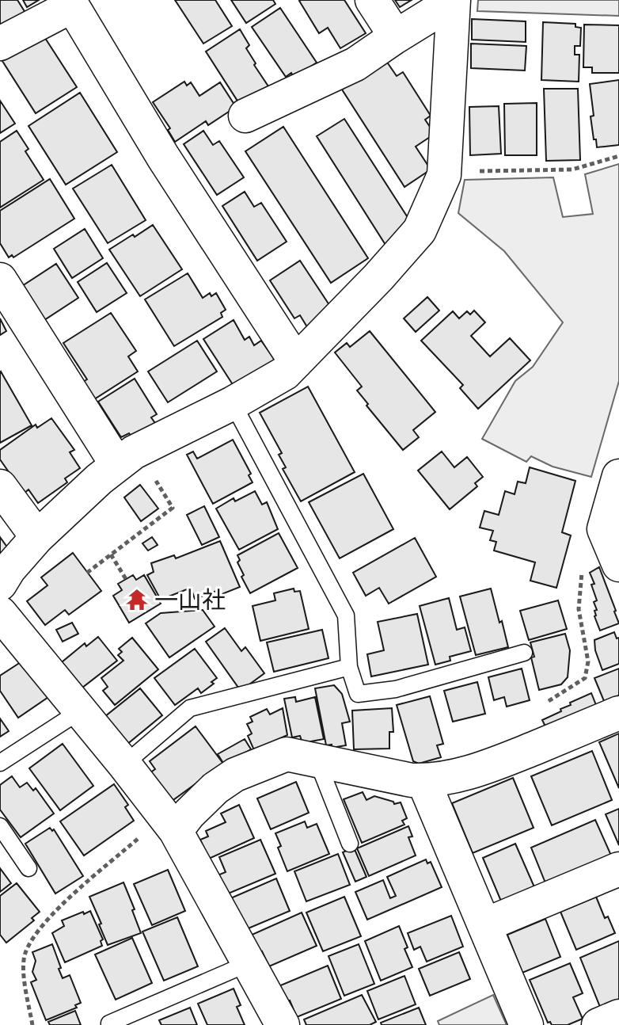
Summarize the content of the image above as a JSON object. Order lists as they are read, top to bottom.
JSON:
{
  "places": {
    "temple": ["一山社"]
  }
}
